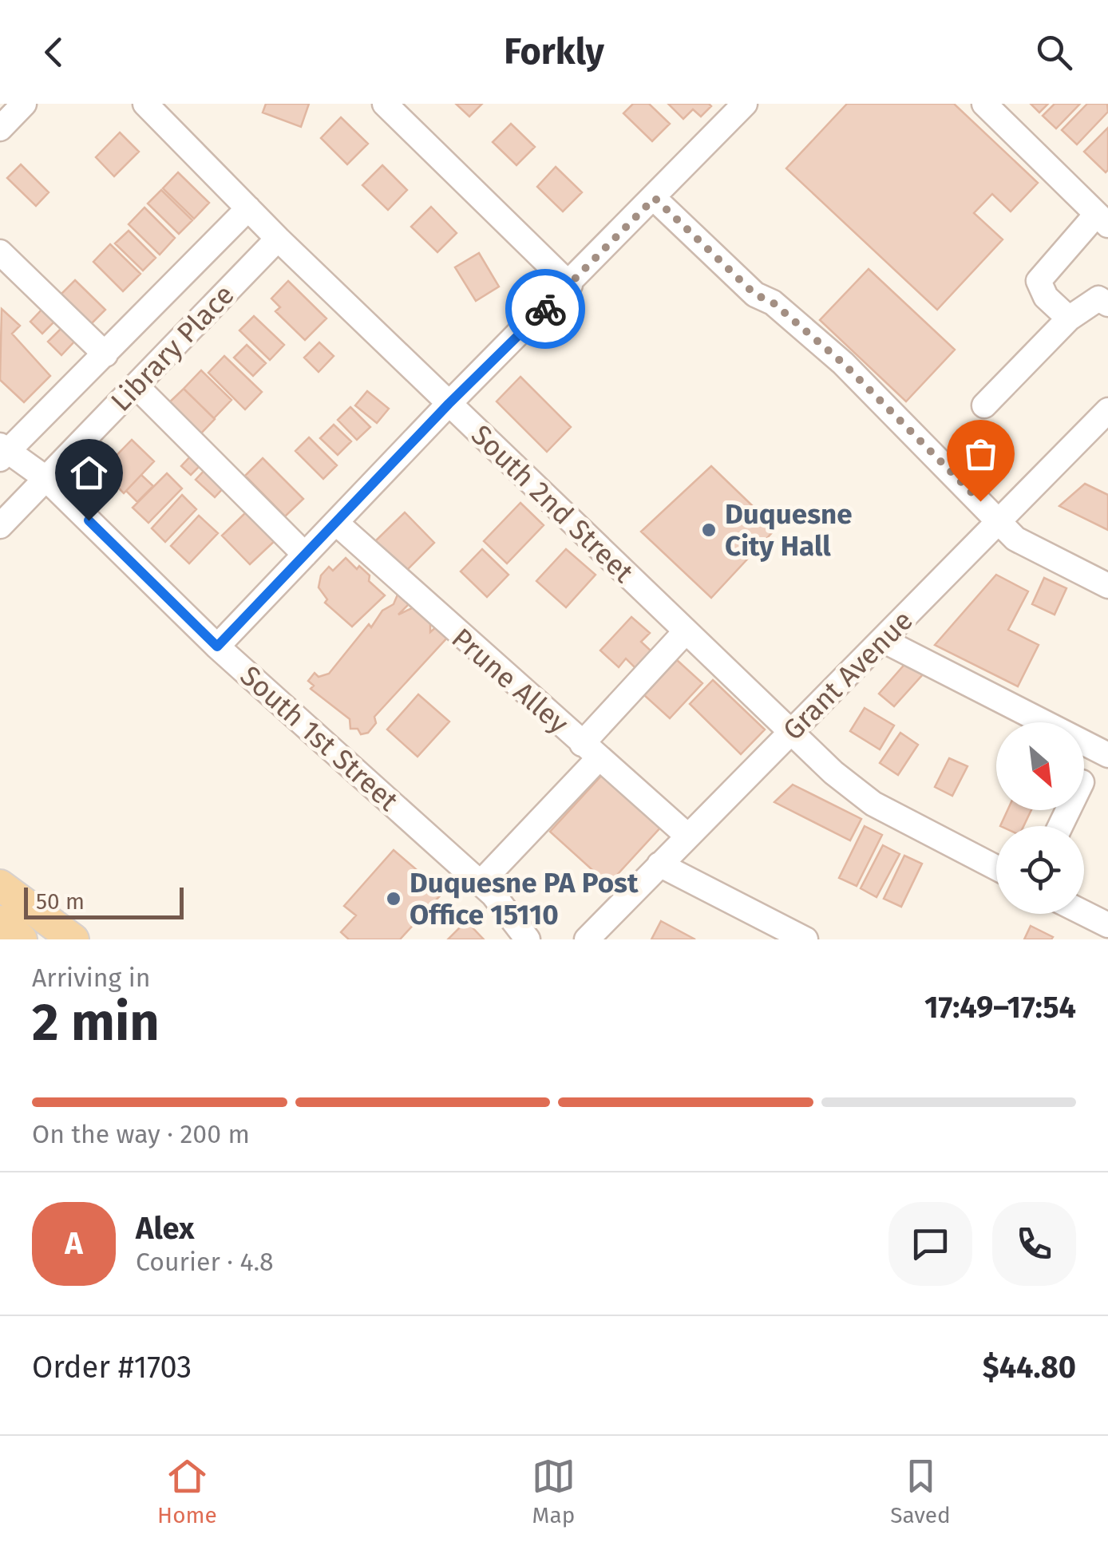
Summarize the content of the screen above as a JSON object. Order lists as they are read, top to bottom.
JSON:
{
  "streets": {
    "street": [
      "Library Place",
      "South 2nd Street",
      "Grant Avenue",
      "Prune Alley",
      "South 1st Street"
    ]
  },
  "crossings": [
    ["Library Place", "South 2nd Street"],
    ["Library Place", "South 1st Street"],
    ["South 2nd Street", "Grant Avenue"],
    ["Grant Avenue", "Prune Alley"]
  ],
  "places": ["Duquesne City Hall", "Duquesne PA Post Office 15110"],
  "scale_bar": "50 m",
  "north": "bottom right",
  "page": {
    "header": "Forkly",
    "scale": "50 m",
    "heading": ["2 min", "Arriving in", "17:49–17:54"],
    "panel": [
      "Alex",
      "Courier · 4.8",
      "Order #1703",
      "$44.80"
    ],
    "bar": "On the way · 200 m",
    "round": "A",
    "tabs": ["Home", "Map", "Saved"]
  }
}
